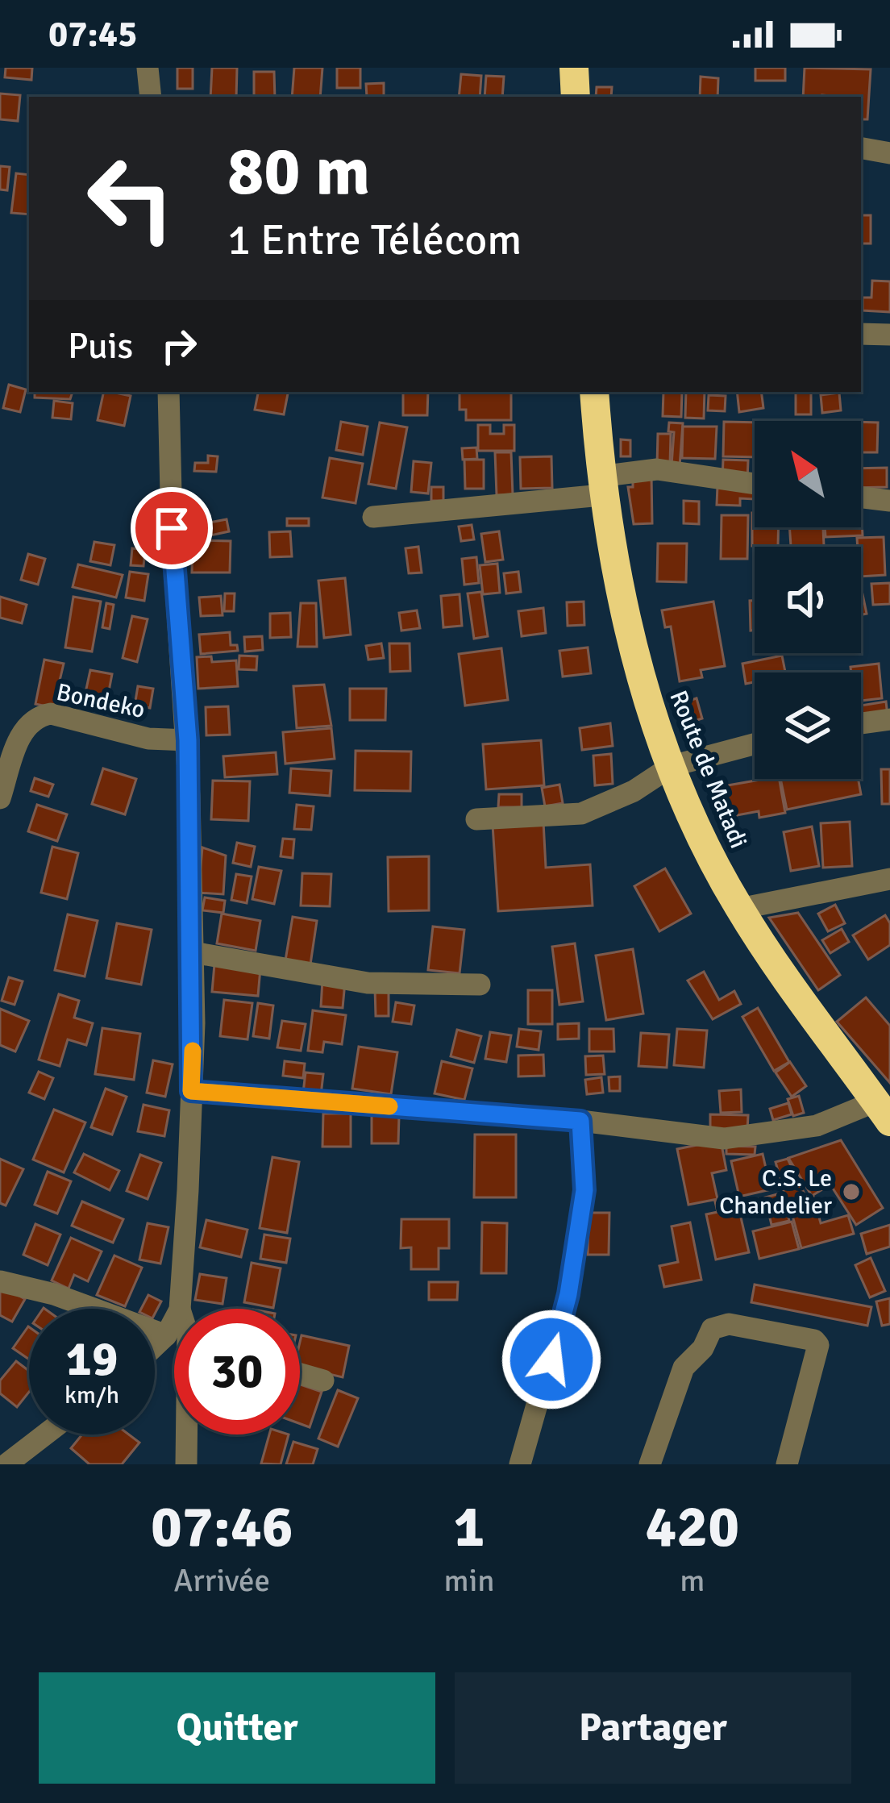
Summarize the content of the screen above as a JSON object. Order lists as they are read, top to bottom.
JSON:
{
  "streets": {
    "highway": ["Route de Matadi"],
    "street": ["Bondeko"]
  },
  "places": ["C.S. Le Chandelier"],
  "north": "top left",
  "page": {
    "status": "07:45",
    "turn": ["80 m", "1 Entre Télécom"],
    "then": "Puis",
    "speed": "19 km/h",
    "limit": "30",
    "eta": [
      "07:46",
      "Arrivée",
      "1",
      "min",
      "420",
      "m"
    ],
    "buttons": ["Quitter", "Partager"]
  }
}
